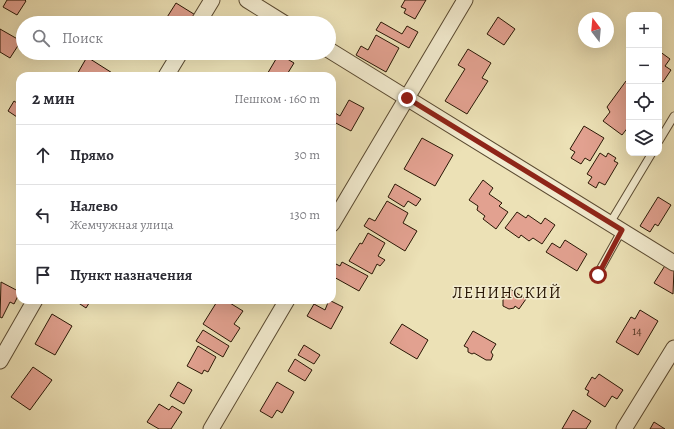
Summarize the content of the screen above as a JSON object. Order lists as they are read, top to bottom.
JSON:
{
  "districts": ["ЛЕНИНСКИЙ"],
  "house_numbers": ["14"],
  "north": "top",
  "page": {
    "map_buttons": ["+", "−"],
    "search": "Поиск",
    "heading": ["2 мин", "Пешком · 160 m"],
    "list": [
      ["Прямо", "30 m"],
      ["Налево", "Жемчужная улица", "130 m"],
      "Пункт назначения"
    ]
  }
}
